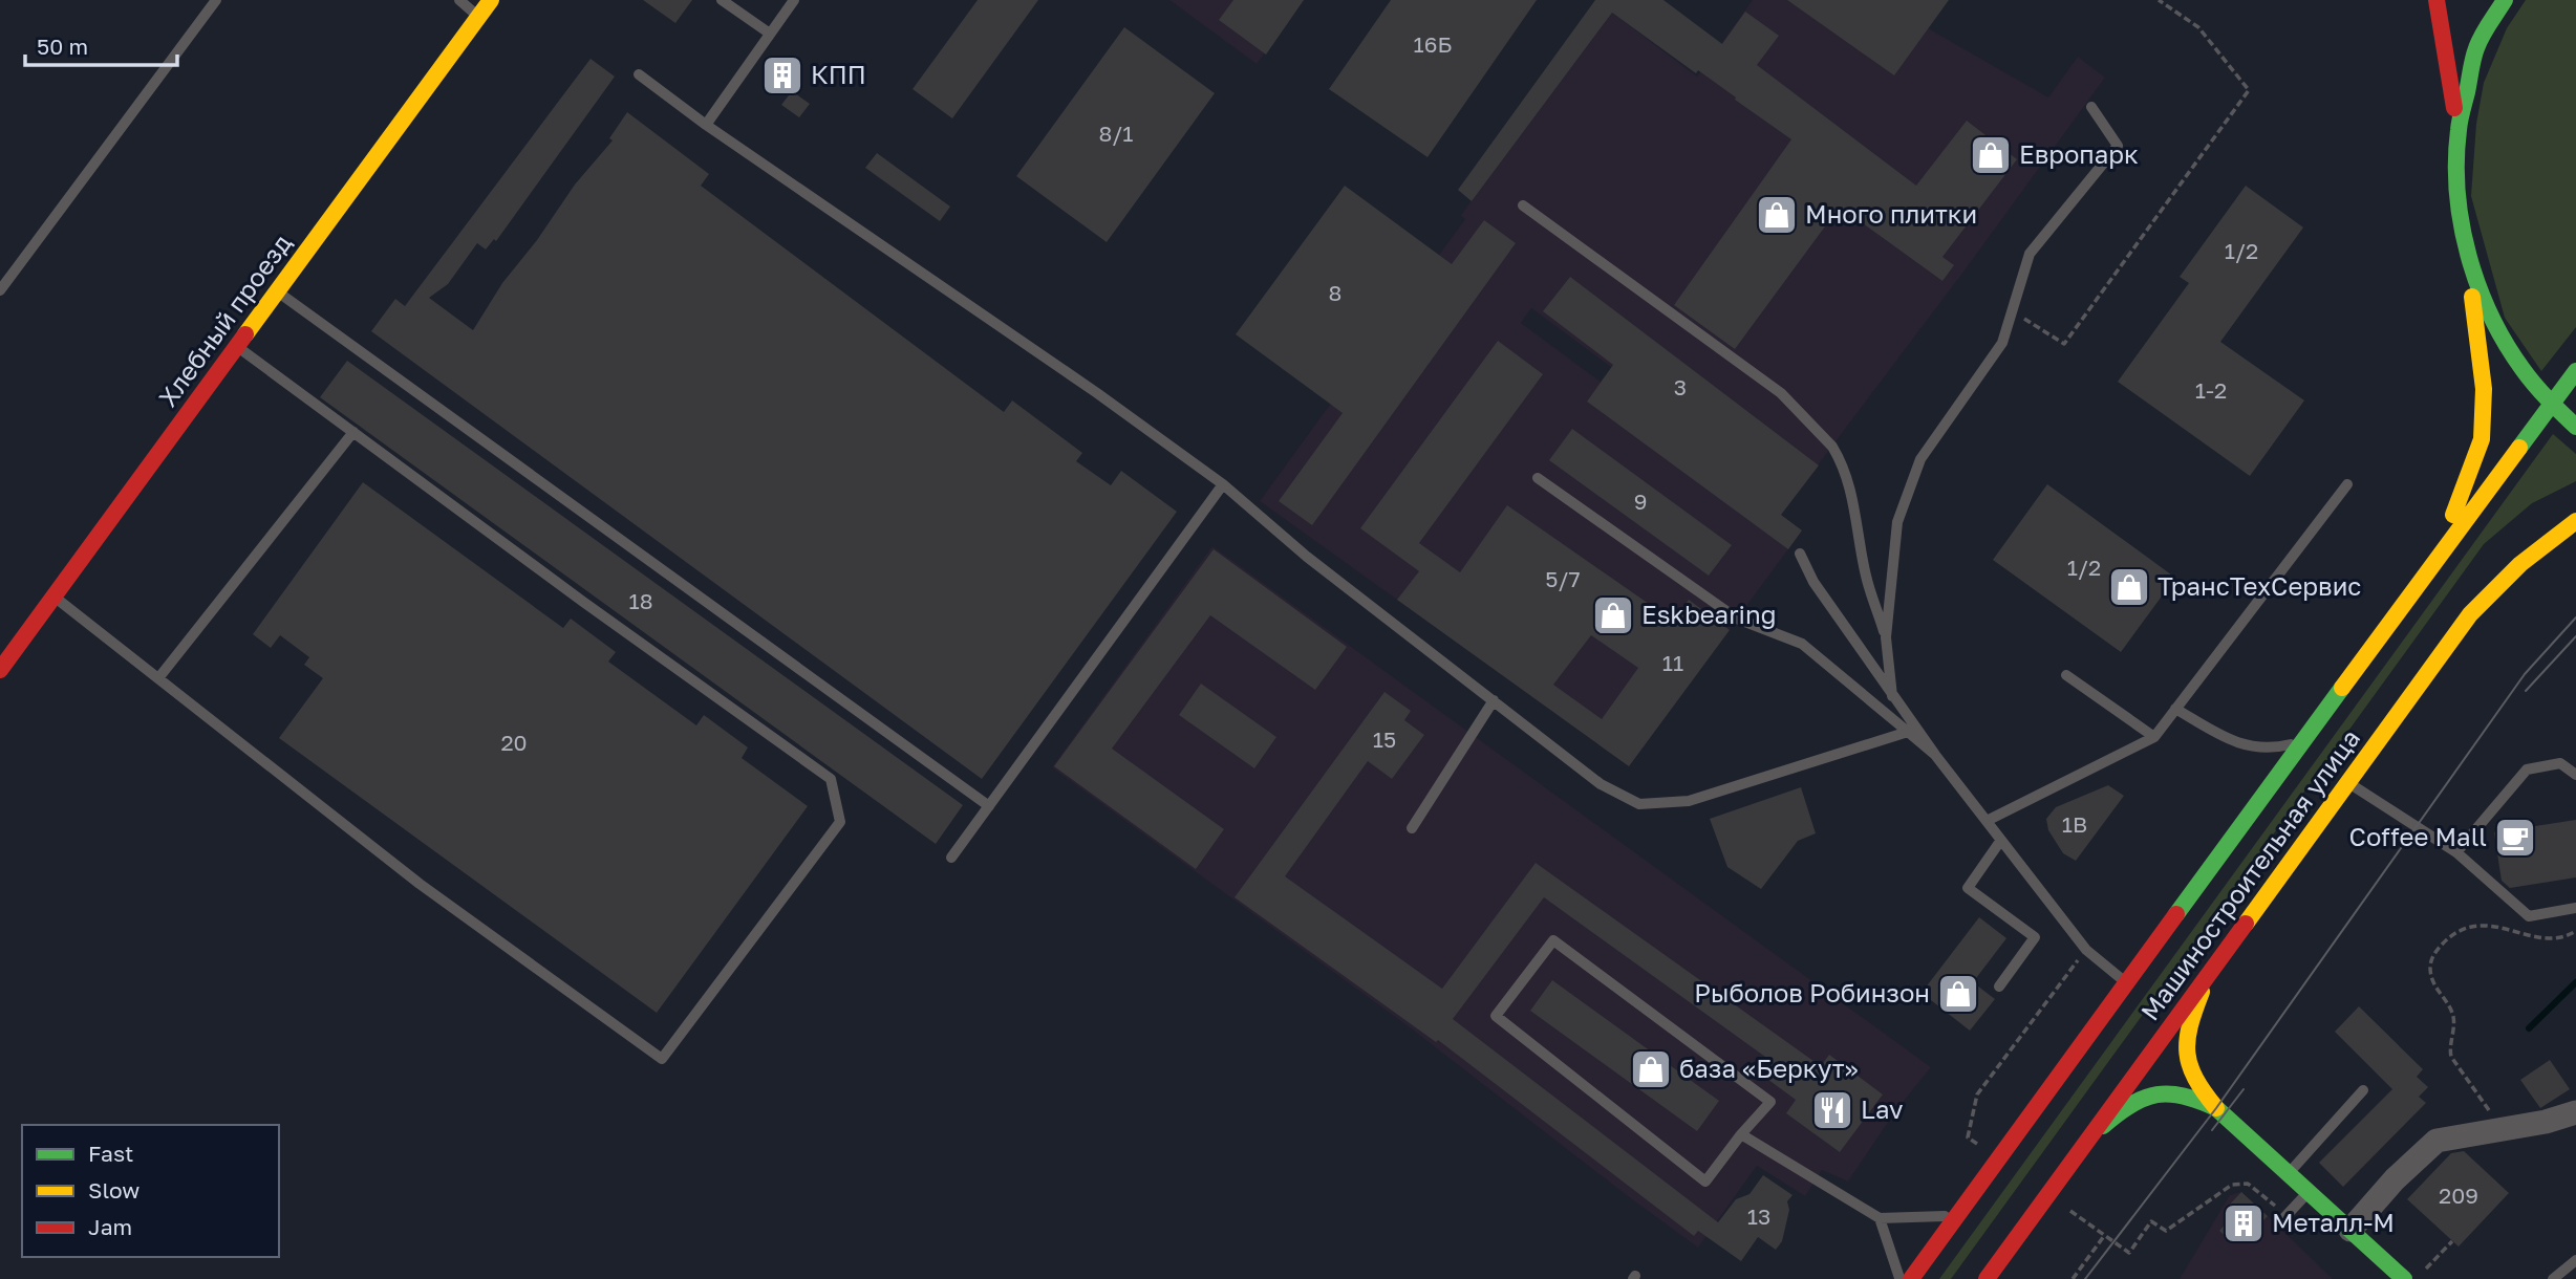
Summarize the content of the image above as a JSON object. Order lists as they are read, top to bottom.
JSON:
{
  "streets": {
    "main road": ["Хлебный проезд", "Машиностроительная улица"]
  },
  "places": {
    "building": ["КПП", "Металл-М"],
    "shop": [
      "Европарк",
      "Много плитки",
      "ТрансТехСервис",
      "Eskbearing",
      "Рыболов Робинзон",
      "база «Беркут»"
    ],
    "cafe": ["Coffee Mall"],
    "restaurant": ["Lav"]
  },
  "house_numbers": [
    "16Б",
    "8/1",
    "1/2",
    "8",
    "3",
    "1-2",
    "9",
    "1/2",
    "5/7",
    "18",
    "11",
    "15",
    "20",
    "1В",
    "209",
    "13"
  ],
  "legend": ["Fast", "Slow", "Jam"],
  "scale_bar": "50 m"
}
